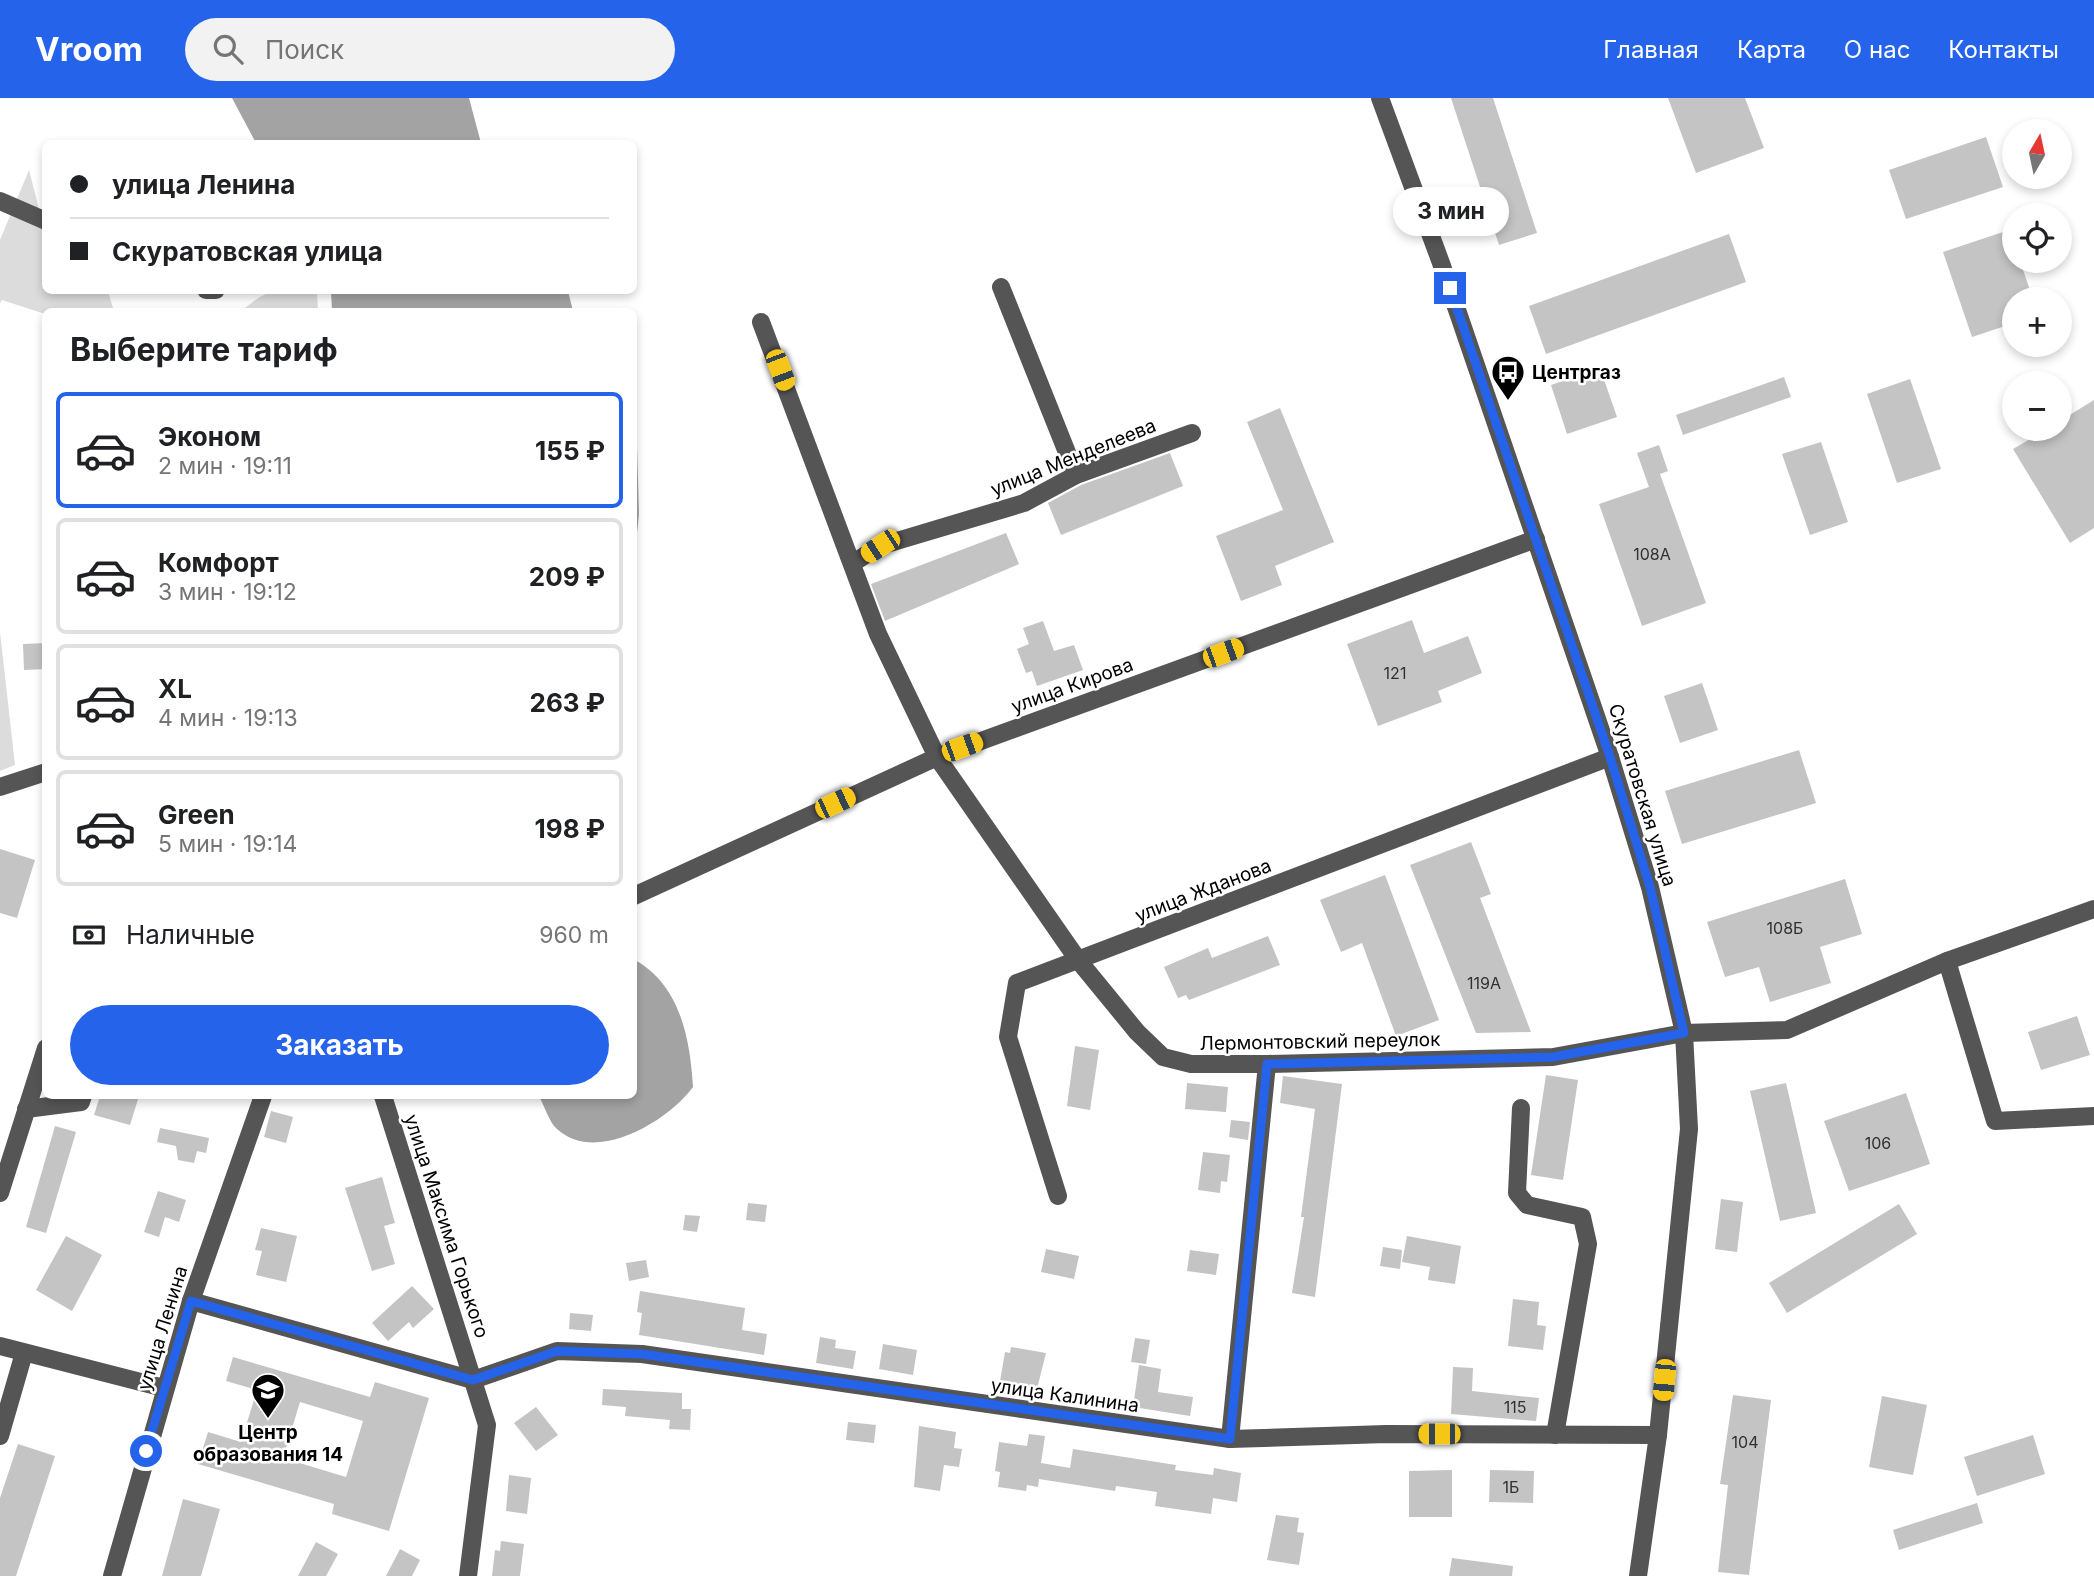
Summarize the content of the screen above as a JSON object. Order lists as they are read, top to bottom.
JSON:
{
  "streets": {
    "street": [
      "улица Менделеева",
      "улица Кирова",
      "Скуратовская улица",
      "улица Жданова",
      "Лермонтовский переулок",
      "улица Максима Горького",
      "улица Ленина",
      "улица Калинина"
    ]
  },
  "crossings": [
    ["улица Менделеева", "Лермонтовский переулок"],
    ["улица Кирова", "Скуратовская улица"],
    ["улица Кирова", "Лермонтовский переулок"],
    ["Скуратовская улица", "улица Жданова"],
    ["Скуратовская улица", "Лермонтовский переулок"],
    ["Скуратовская улица", "улица Калинина"],
    ["улица Жданова", "Лермонтовский переулок"],
    ["улица Максима Горького", "улица Калинина"]
  ],
  "places": {
    "bus stop": ["Центргаз"],
    "school or university": ["Центр образования 14"]
  },
  "house_numbers": [
    "108А",
    "121",
    "108Б",
    "119А",
    "106",
    "115",
    "104",
    "1Б"
  ],
  "north": "top",
  "page": {
    "header": "Vroom",
    "search": "Поиск",
    "nav": [
      "Главная",
      "Карта",
      "О нас",
      "Контакты"
    ],
    "map_buttons": ["+", "−"],
    "banner": ["улица Ленина", "Скуратовская улица"],
    "bubble": "3 мин",
    "heading": "Выберите тариф",
    "list": [
      {
        "name": "Эконом",
        "note": "2 мин · 19:11",
        "value": "155 ₽"
      },
      {
        "name": "Комфорт",
        "note": "3 мин · 19:12",
        "value": "209 ₽"
      },
      {
        "name": "XL",
        "note": "4 мин · 19:13",
        "value": "263 ₽"
      },
      {
        "name": "Green",
        "note": "5 мин · 19:14",
        "value": "198 ₽"
      }
    ],
    "pay": ["Наличные", "960 m"],
    "buttons": "Заказать"
  }
}
